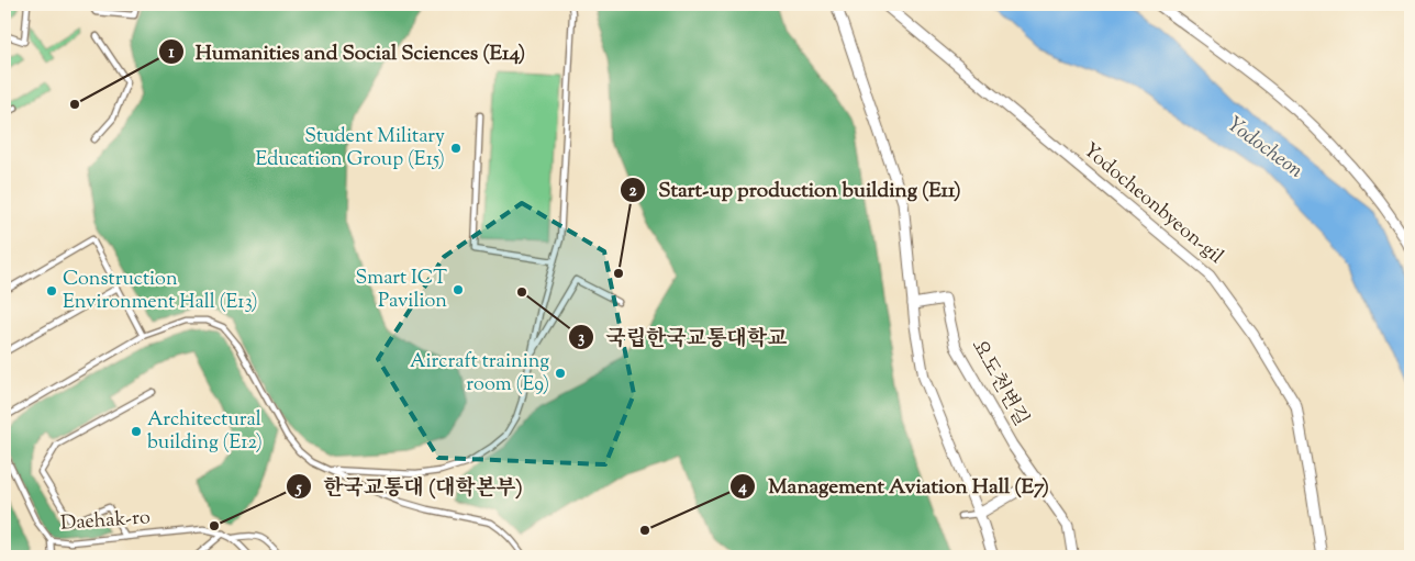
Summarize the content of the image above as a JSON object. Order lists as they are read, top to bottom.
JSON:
{
  "streets": {
    "street": ["Yodocheonbyeon-gil", "요도천변길"],
    "lane": ["Daehak-ro"]
  },
  "water": ["Yodocheon"],
  "places": [
    "Humanities and Social Sciences (E14)",
    "Student Military Education Group (E15)",
    "Start-up production building (E11)",
    "Smart ICT Pavilion",
    "Construction Environment Hall (E13)",
    "국립한국교통대학교",
    "Aircraft training room (E9)",
    "Architectural building (E12)",
    "한국교통대 (대학본부)",
    "Management Aviation Hall (E7)"
  ]
}
